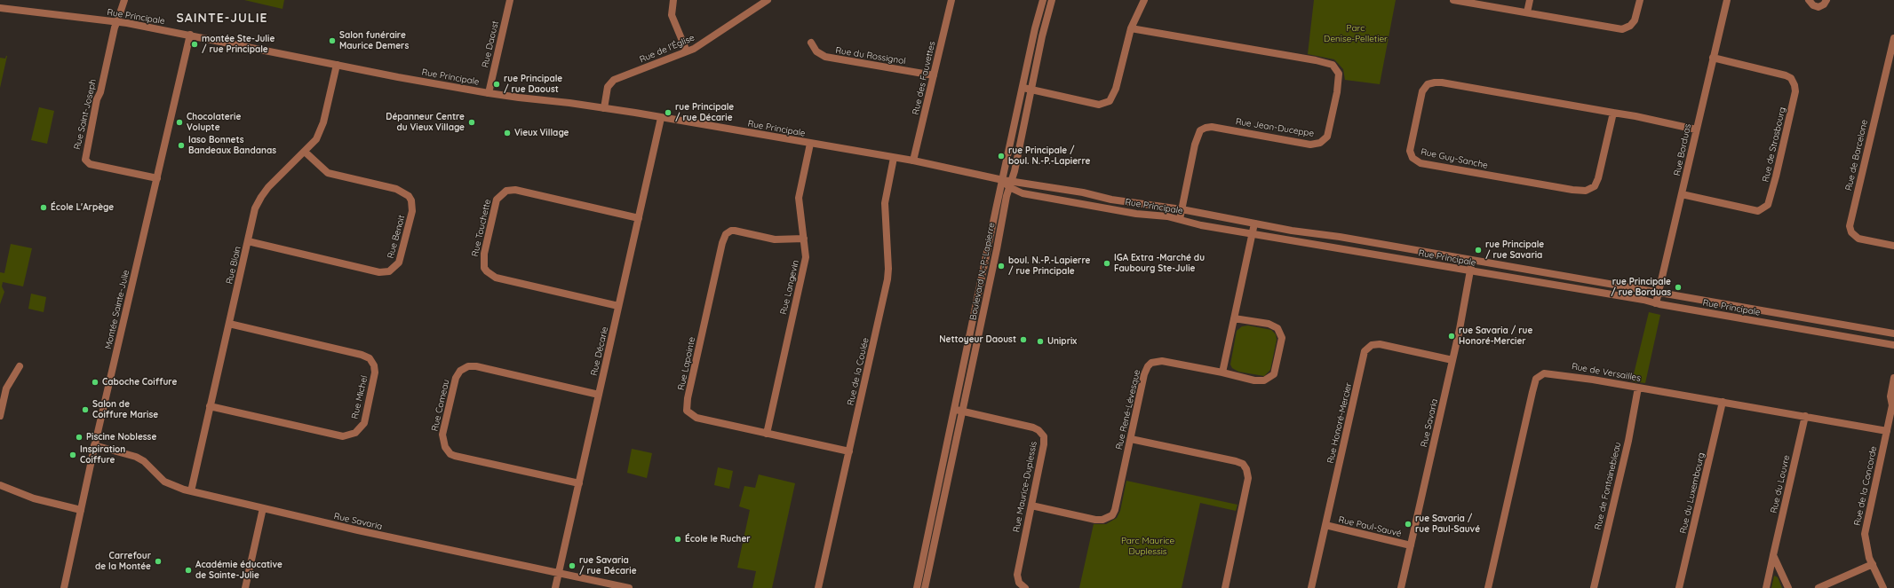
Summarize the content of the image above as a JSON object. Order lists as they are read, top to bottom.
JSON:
{
  "streets": {
    "street": [
      "Rue Principale",
      "Rue Daoust",
      "Rue de l'Église",
      "Rue du Rossignol",
      "Rue des Fauvettes",
      "Rue Saint-Joseph",
      "Rue Jean-Duceppe",
      "Rue de Strasbourg",
      "Rue Borduas",
      "Rue de Barcelone",
      "Rue Guy-Sanche",
      "Rue Touchette",
      "Rue Benoit",
      "Rue Blain",
      "Boulevard N.-P.-Lapierre",
      "Rue Langevin",
      "Montée Sainte-Julie",
      "Rue Décarie",
      "Rue Lapointe",
      "Rue de la Coulée",
      "Rue de Versailles",
      "Rue Michel",
      "Rue Comeau",
      "Rue René-Lévesque",
      "Rue Honoré-Mercier",
      "Rue Savaria",
      "Rue du Louvre",
      "Rue de Fontainebleau",
      "Rue de la Concorde",
      "Rue Maurice-Duplessis",
      "Rue du Luxembourg",
      "Rue Paul-Sauvé"
    ]
  },
  "crossings": [
    ["Rue Principale", "Rue Daoust"],
    ["Rue Principale", "Rue de l'Église"],
    ["Rue Principale", "Rue des Fauvettes"],
    ["Rue Principale", "Rue Saint-Joseph"],
    ["Rue Principale", "Rue Jean-Duceppe"],
    ["Rue Principale", "Rue Borduas"],
    ["Rue Principale", "Rue Blain"],
    ["Rue Principale", "Boulevard N.-P.-Lapierre"],
    ["Rue Principale", "Rue Langevin"],
    ["Rue Principale", "Montée Sainte-Julie"],
    ["Rue Principale", "Rue Décarie"],
    ["Rue Principale", "Rue de la Coulée"],
    ["Rue Principale", "Rue Savaria"],
    ["Rue du Rossignol", "Rue des Fauvettes"],
    ["Rue Saint-Joseph", "Montée Sainte-Julie"],
    ["Rue de Strasbourg", "Rue Borduas"],
    ["Rue Borduas", "Rue Guy-Sanche"],
    ["Rue Touchette", "Rue Décarie"],
    ["Rue Benoit", "Rue Blain"],
    ["Rue Blain", "Rue Michel"],
    ["Rue Blain", "Rue Savaria"],
    ["Boulevard N.-P.-Lapierre", "Rue Maurice-Duplessis"],
    ["Rue Langevin", "Rue Lapointe"],
    ["Montée Sainte-Julie", "Rue Savaria"],
    ["Rue Décarie", "Rue Comeau"],
    ["Rue Décarie", "Rue Savaria"],
    ["Rue Lapointe", "Rue de la Coulée"],
    ["Rue de Versailles", "Rue du Louvre"],
    ["Rue de Versailles", "Rue de Fontainebleau"],
    ["Rue de Versailles", "Rue de la Concorde"],
    ["Rue de Versailles", "Rue du Luxembourg"],
    ["Rue René-Lévesque", "Rue Maurice-Duplessis"],
    ["Rue Honoré-Mercier", "Rue Savaria"],
    ["Rue Honoré-Mercier", "Rue Paul-Sauvé"],
    ["Rue Savaria", "Rue Paul-Sauvé"]
  ],
  "districts": ["SAINTE-JULIE"],
  "parks": ["Parc Denise-Pelletier", "Parc Maurice Duplessis"],
  "places": [
    "Salon funéraire Maurice Demers",
    "montée Ste-Julie / rue Principale",
    "rue Principale / rue Daoust",
    "rue Principale / rue Décarie",
    "Chocolaterie Volupte",
    "Dépanneur Centre du Vieux Village",
    "Vieux Village",
    "Iaso Bonnets Bandeaux Bandanas",
    "rue Principale / boul. N.-P.-Lapierre",
    "École L'Arpège",
    "rue Principale / rue Savaria",
    "IGA Extra -Marché du Faubourg Ste-Julie",
    "boul. N.-P.-Lapierre / rue Principale",
    "rue Principale / rue Borduas",
    "rue Savaria / rue Honoré-Mercier",
    "Nettoyeur Daoust",
    "Uniprix",
    "Caboche Coiffure",
    "Salon de Coiffure Marise",
    "Piscine Noblesse",
    "Inspiration Coiffure",
    "rue Savaria / rue Paul-Sauvé",
    "École le Rucher",
    "Carrefour de la Montée",
    "rue Savaria / rue Décarie",
    "Académie éducative de Sainte-Julie"
  ]
}
